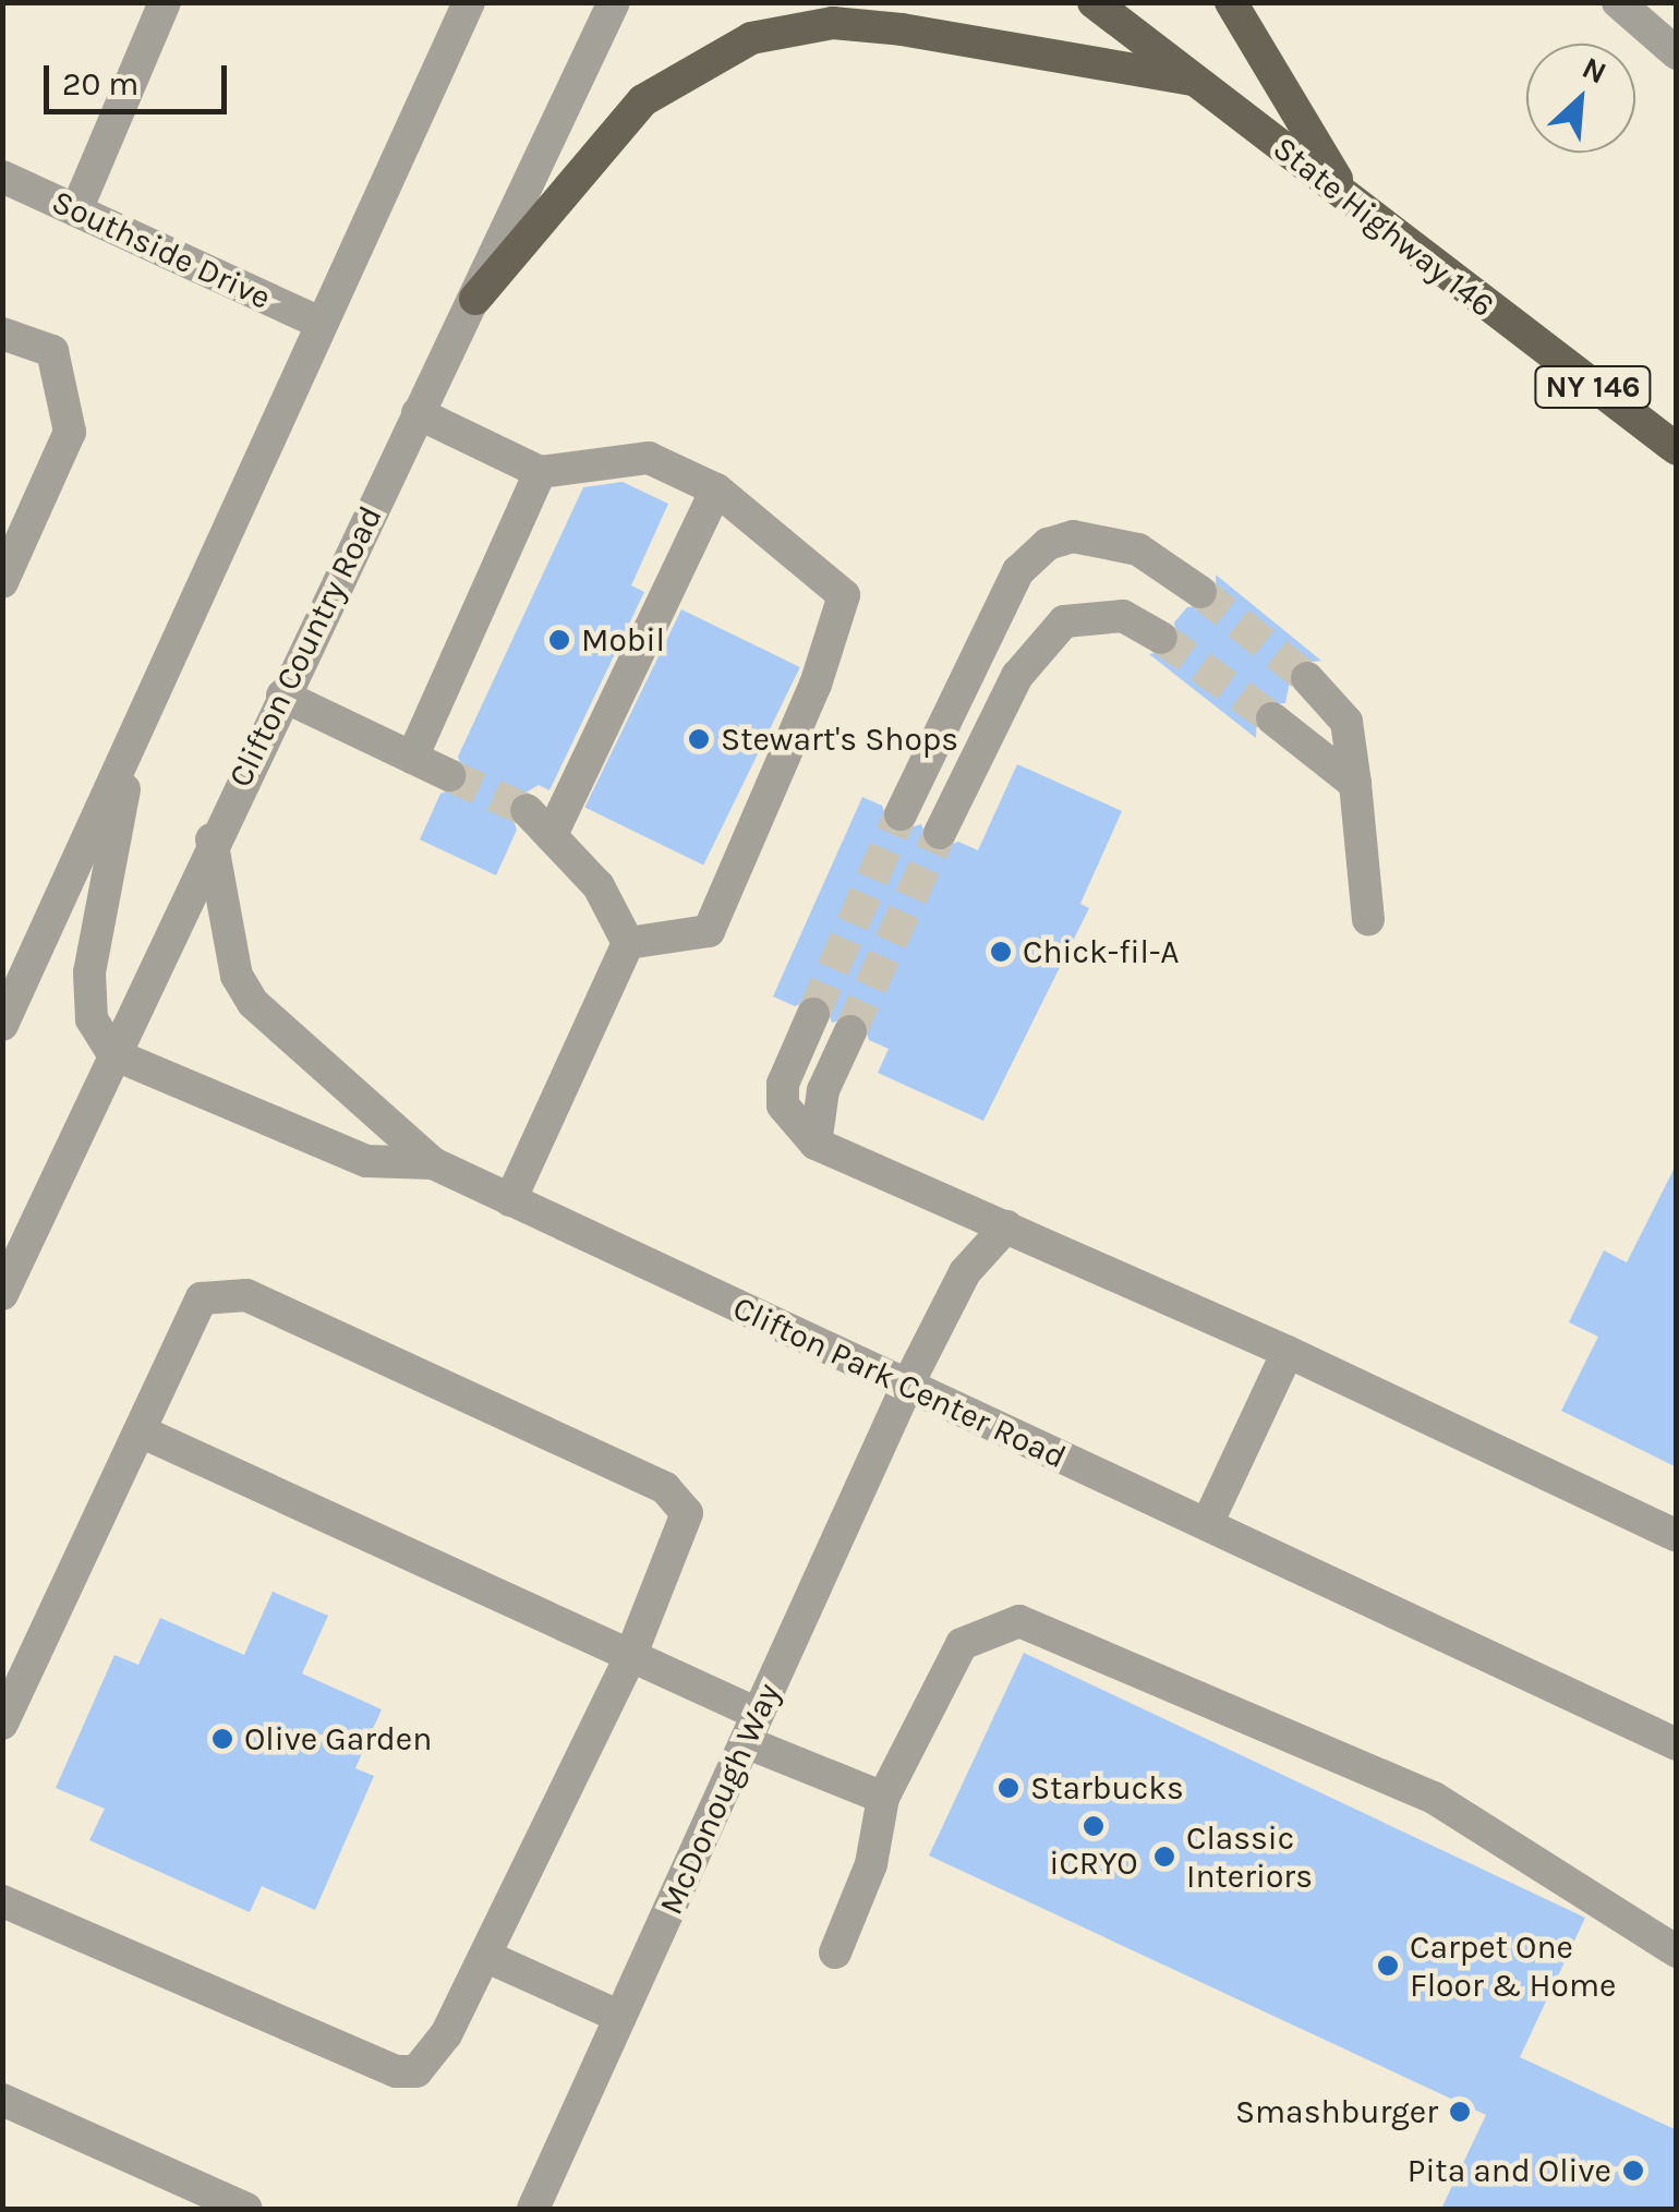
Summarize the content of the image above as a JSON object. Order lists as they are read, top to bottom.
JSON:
{
  "streets": {
    "main road": ["State Highway 146", "NY 146"],
    "street": [
      "Southside Drive",
      "Clifton Country Road",
      "Clifton Park Center Road",
      "McDonough Way"
    ]
  },
  "crossings": [
    ["Clifton Country Road", "Clifton Park Center Road"],
    ["Clifton Park Center Road", "McDonough Way"]
  ],
  "places": [
    "Mobil",
    "Stewart's Shops",
    "Chick-fil-A",
    "Olive Garden",
    "Starbucks",
    "iCRYO",
    "Classic Interiors",
    "Carpet One Floor & Home",
    "Smashburger",
    "Pita and Olive"
  ],
  "scale_bar": "20 m",
  "north": "top right"
}
